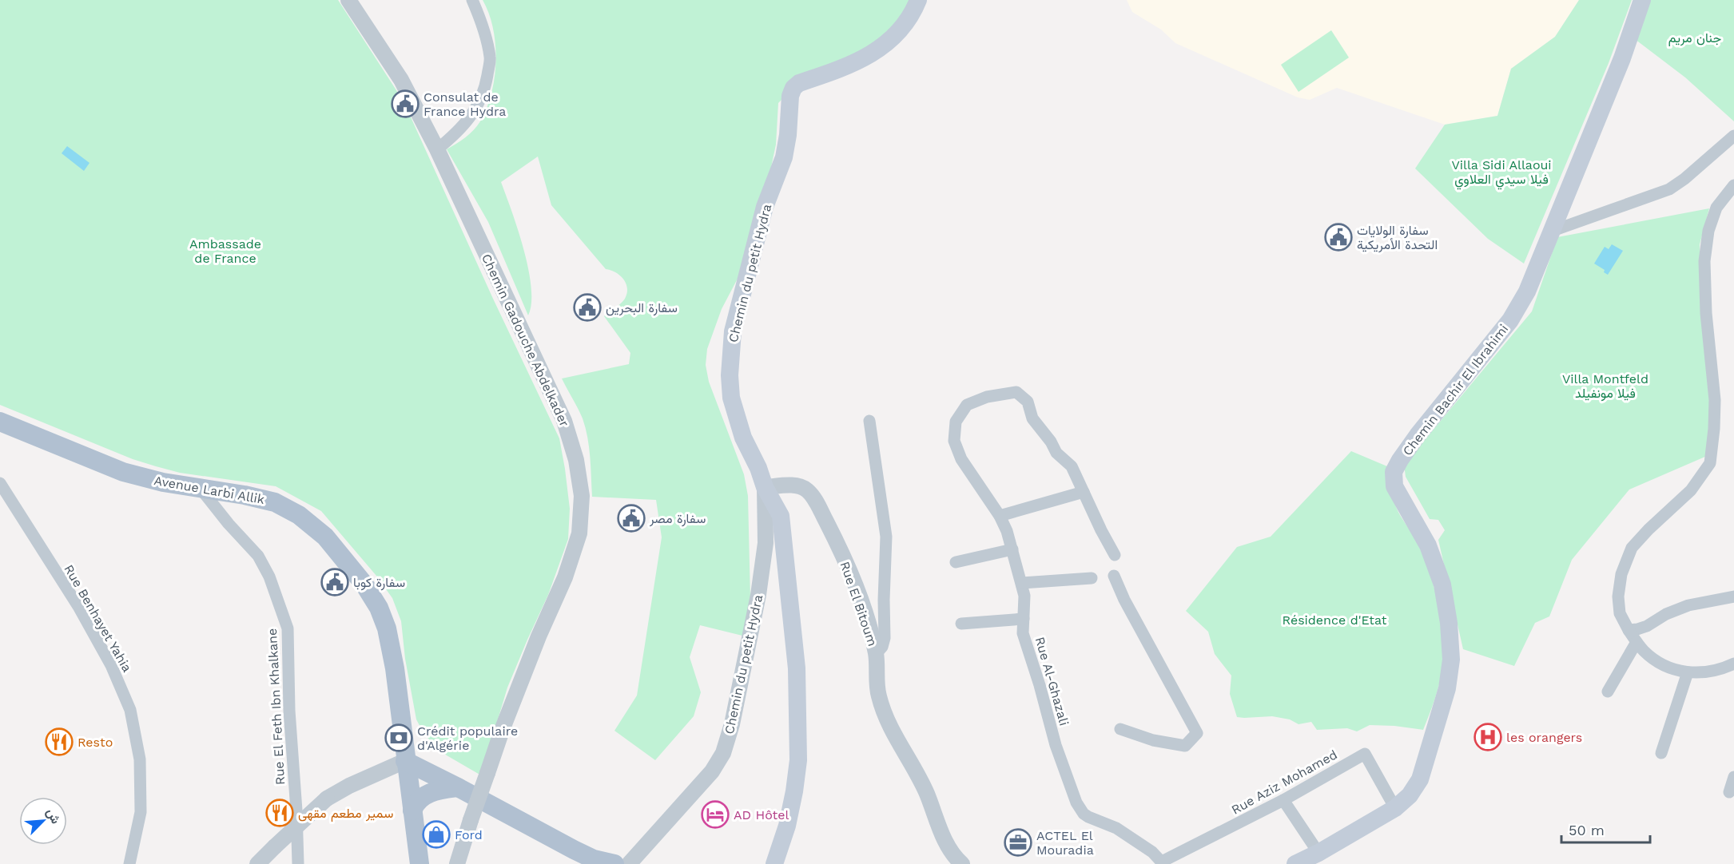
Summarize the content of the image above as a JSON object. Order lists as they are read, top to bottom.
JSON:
{
  "streets": {
    "main road": ["Chemin du petit Hydra", "Chemin Bachir El Ibrahimi", "Avenue Larbi Allik"],
    "street": [
      "Chemin Gadouche Abdelkader",
      "Rue El Bitoum",
      "Rue Benhayet Yahia",
      "Rue Al-Ghazali",
      "Rue El Feth Ibn Khalkane",
      "Rue Aziz Mohamed"
    ]
  },
  "crossings": [
    ["Chemin du petit Hydra", "Rue El Bitoum"],
    ["Chemin Bachir El Ibrahimi", "Rue Aziz Mohamed"],
    ["Avenue Larbi Allik", "Rue El Feth Ibn Khalkane"],
    ["Rue Al-Ghazali", "Rue Aziz Mohamed"]
  ],
  "parks": [
    "جنان مريم",
    "Villa Sidi Allaoui فيلا سيدي العلاوي",
    "Ambassade de France",
    "Villa Montfeld فيلا مونفيلد",
    "Résidence d'Etat"
  ],
  "places": {
    "public building": [
      "Consulat de France Hydra",
      "سفارة الولايات التحدة الأمريكية",
      "سفارة البحرين",
      "سفارة مصر",
      "سفارة كوبا"
    ],
    "hospital": ["les orangers"],
    "bank": ["Crédit populaire d'Algérie"],
    "restaurant": ["Resto", "سمير مطعم مقهى"],
    "hotel": ["AD Hôtel"],
    "shop": ["Ford"],
    "office": ["ACTEL El Mouradia"]
  },
  "scale_bar": "50 m",
  "north": "top right"
}
